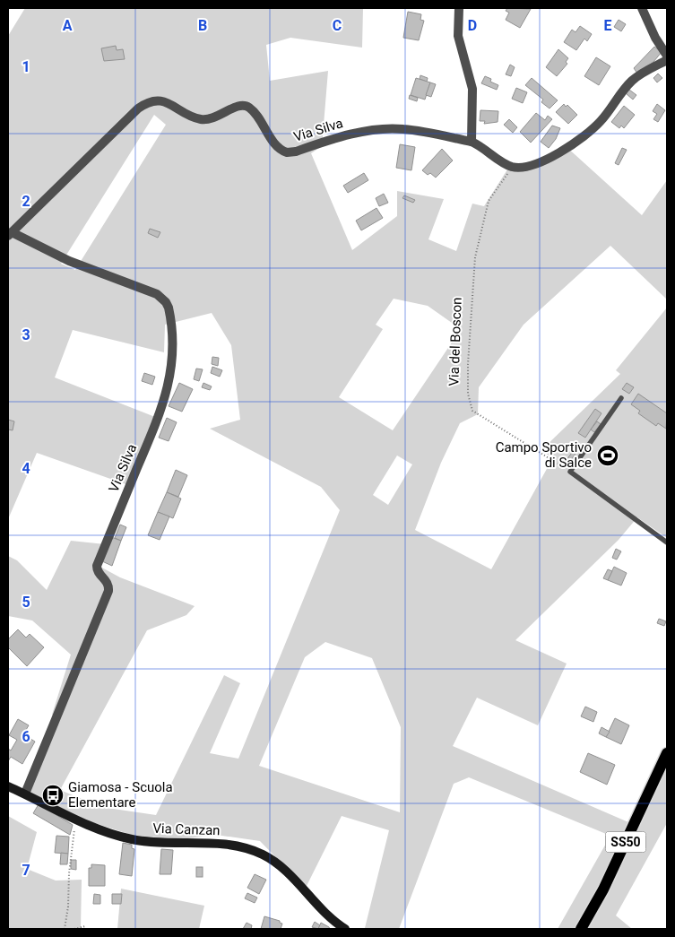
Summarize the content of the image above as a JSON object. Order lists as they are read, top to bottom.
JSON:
{
  "streets": {
    "main road": ["SS50"],
    "street": ["Via Silva", "Via Canzan"],
    "path": ["Via del Boscon"]
  },
  "crossings": [
    ["Via Silva", "Via del Boscon"],
    ["Via Silva", "Via Canzan"]
  ],
  "places": {
    "sports": ["Campo Sportivo di Salce"],
    "bus stop": ["Giamosa - Scuola Elementare"]
  },
  "grid": {
    "columns": [
      "A",
      "B",
      "C",
      "D",
      "E"
    ],
    "rows": [
      "1",
      "2",
      "3",
      "4",
      "5",
      "6",
      "7"
    ]
  }
}
